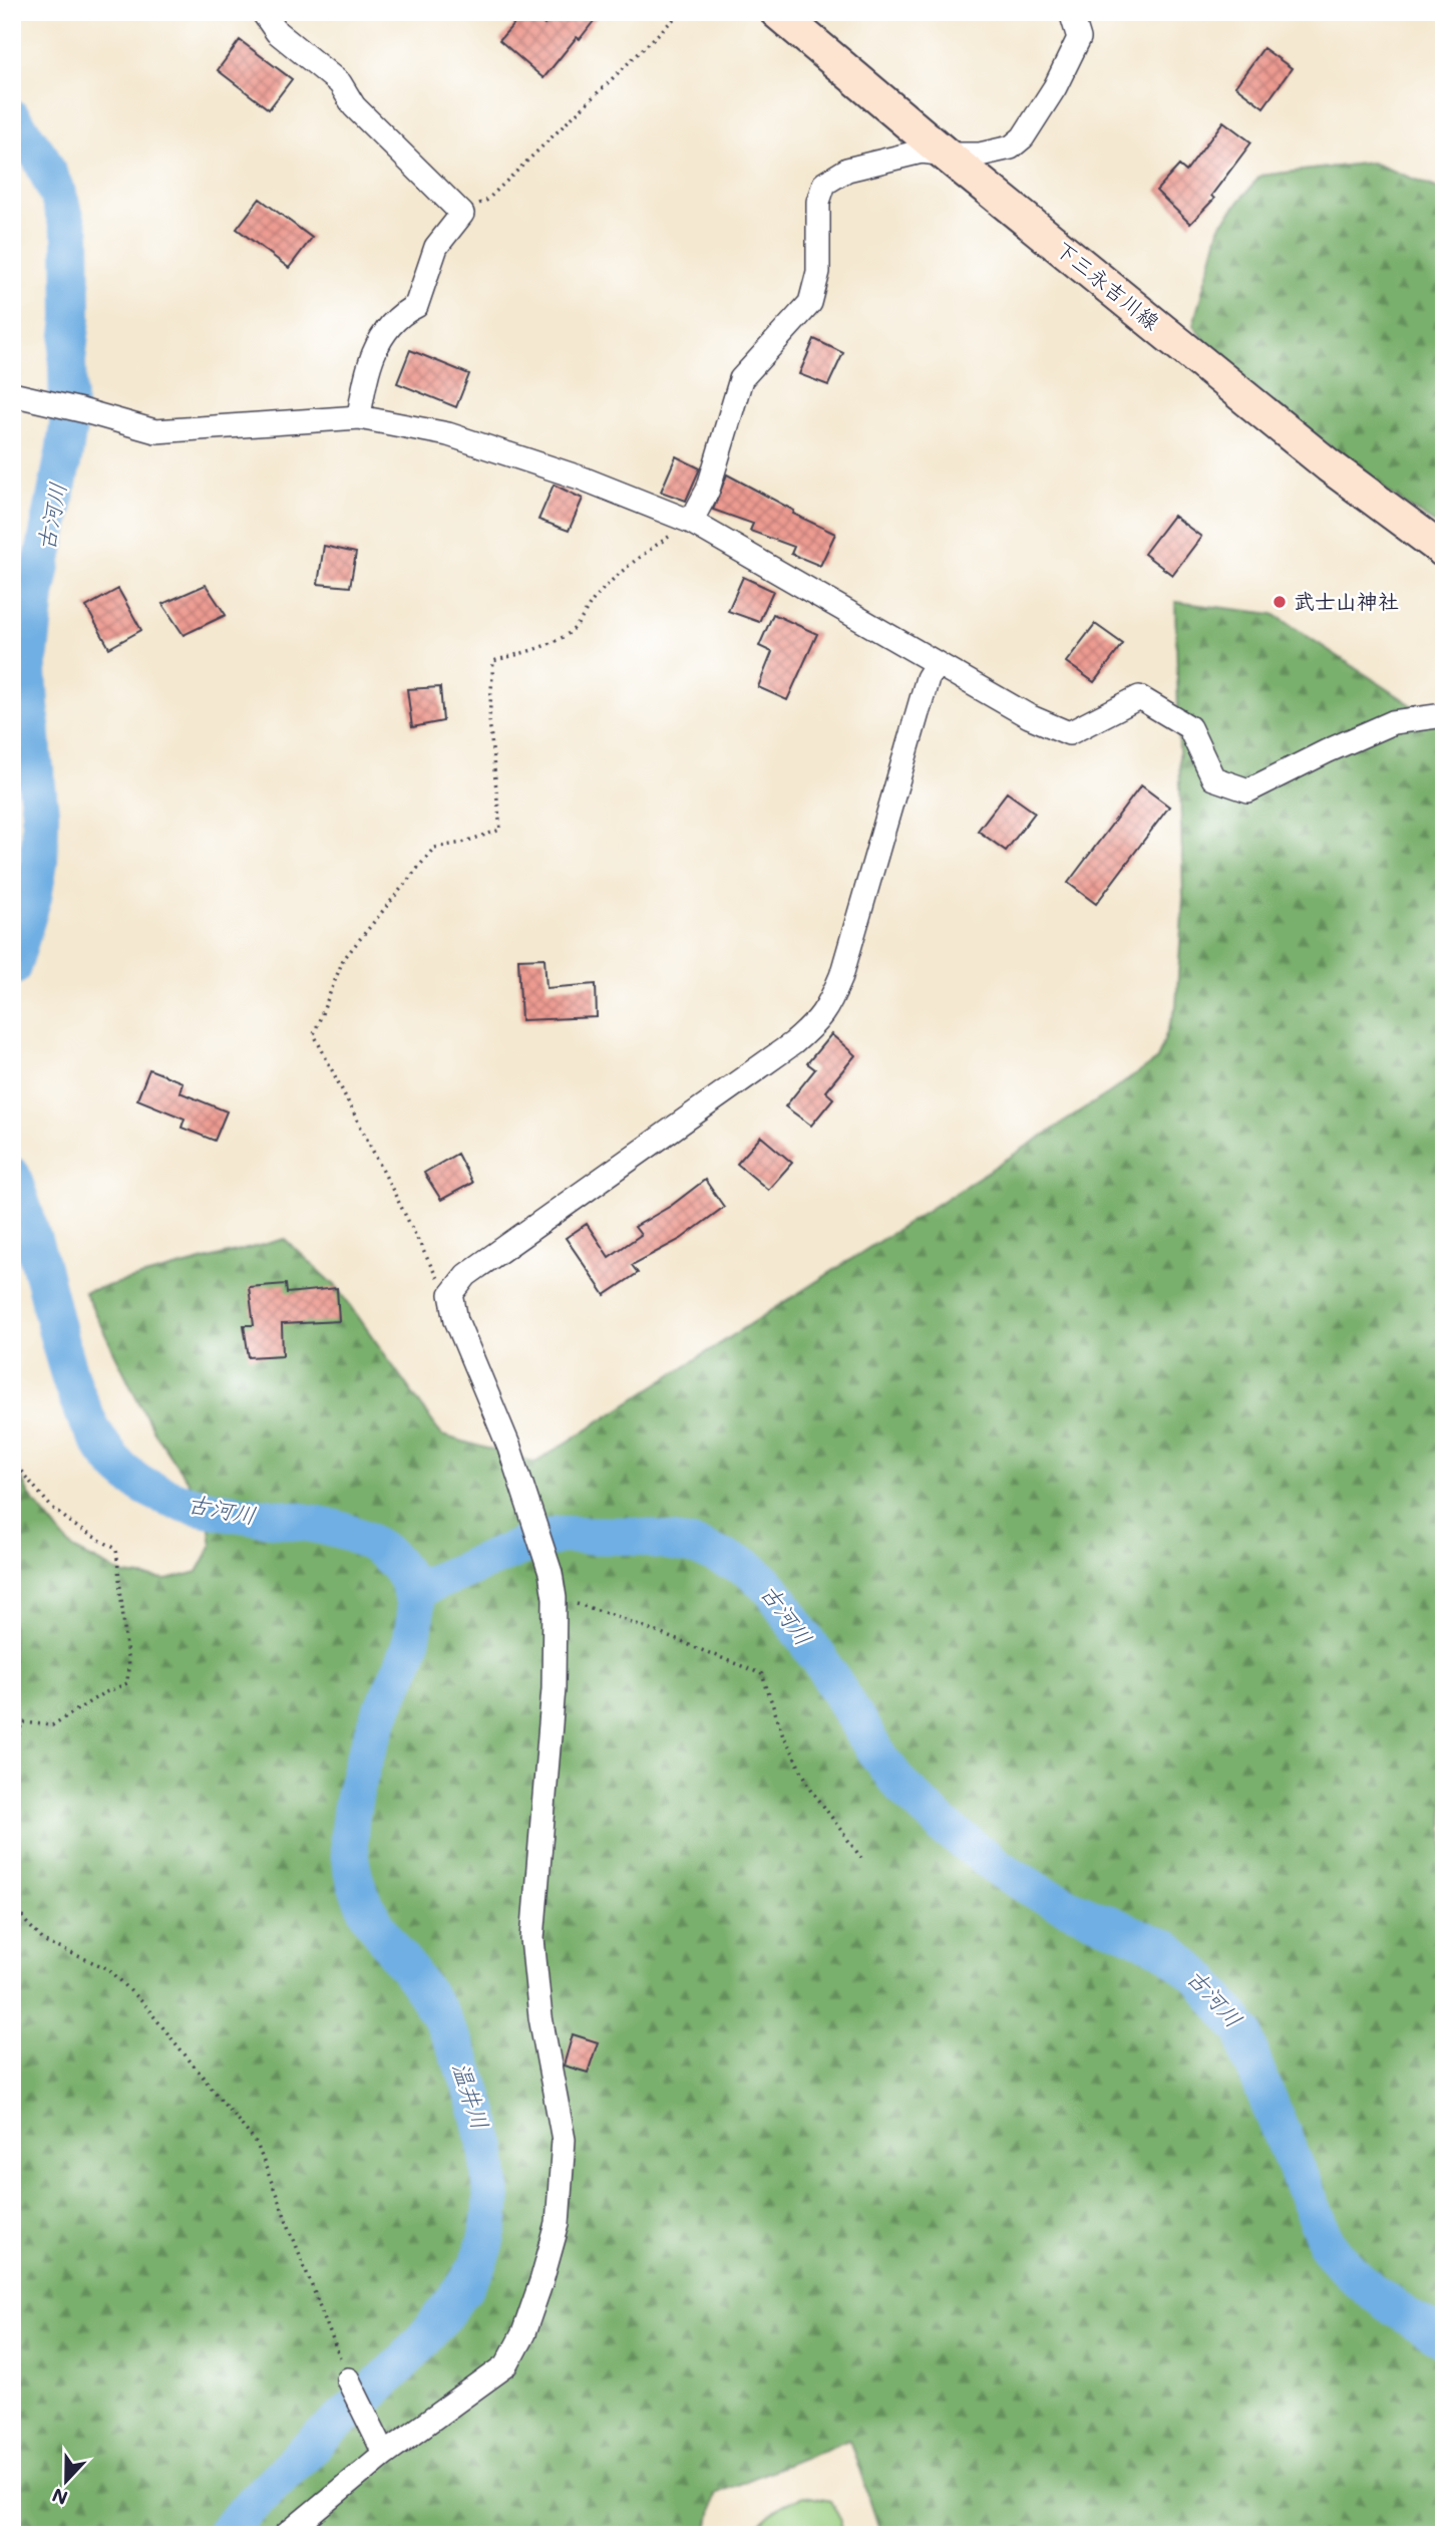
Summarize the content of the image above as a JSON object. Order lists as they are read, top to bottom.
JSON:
{
  "streets": {
    "main road": ["下三永吉川線"]
  },
  "water": ["古河川", "温井川"],
  "places": ["武士山神社"],
  "north": "bottom"
}
